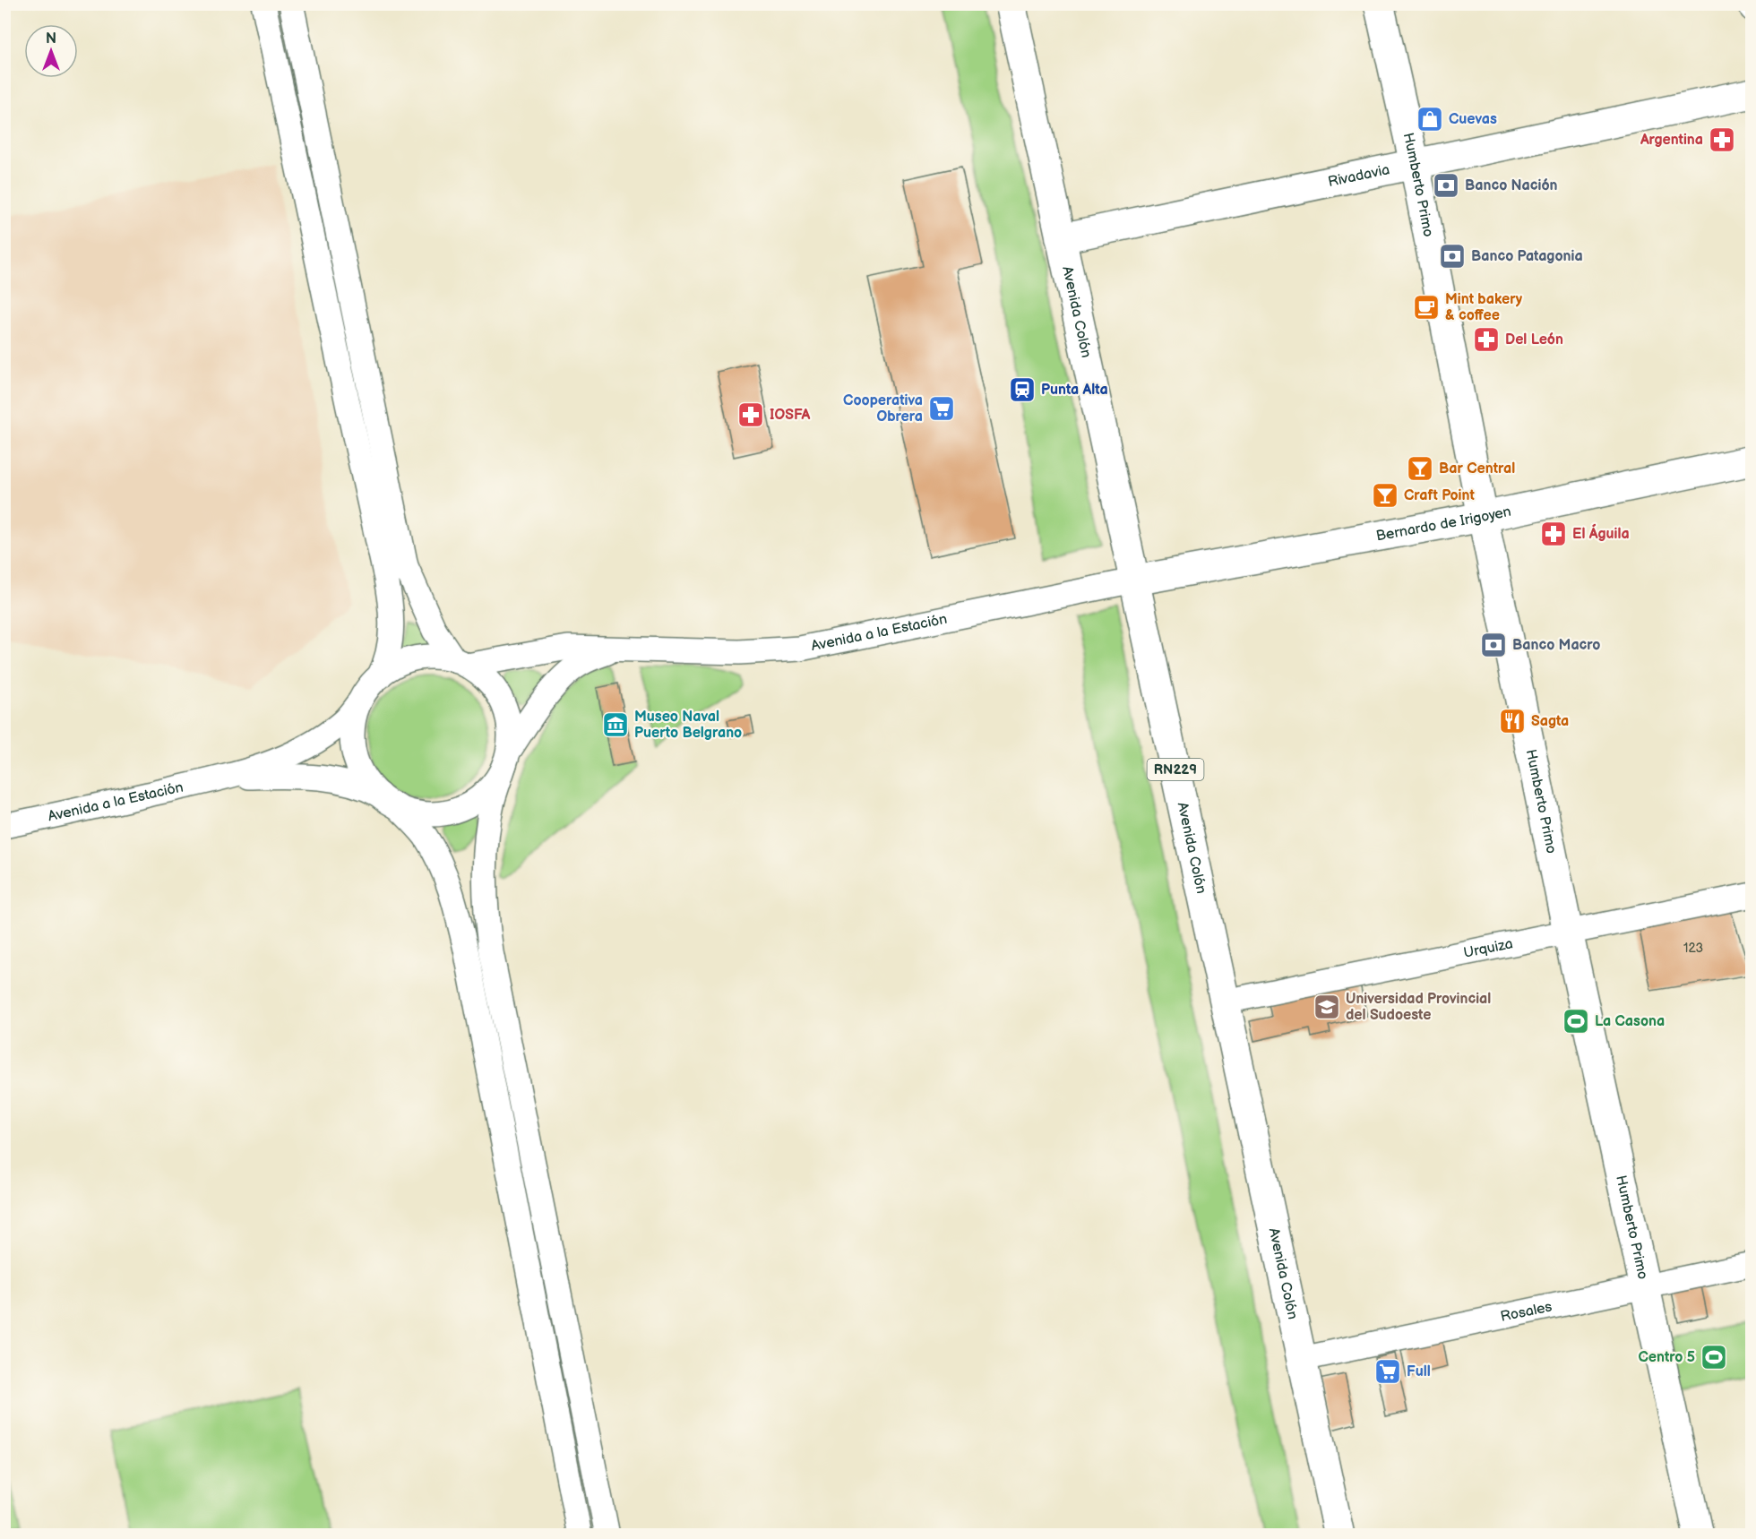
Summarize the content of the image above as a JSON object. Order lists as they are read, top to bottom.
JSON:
{
  "streets": {
    "main road": [
      "Rivadavia",
      "Humberto Primo",
      "Avenida Colón",
      "Bernardo de Irigoyen",
      "RN229"
    ],
    "street": ["Avenida a la Estación", "Urquiza", "Rosales"]
  },
  "crossings": [
    ["Rivadavia", "Humberto Primo"],
    ["Rivadavia", "Avenida Colón"],
    ["Humberto Primo", "Bernardo de Irigoyen"],
    ["Humberto Primo", "Urquiza"],
    ["Humberto Primo", "Rosales"],
    ["Avenida Colón", "Bernardo de Irigoyen"],
    ["Avenida Colón", "Avenida a la Estación"],
    ["Avenida Colón", "Urquiza"],
    ["Avenida Colón", "Rosales"],
    ["Bernardo de Irigoyen", "Avenida a la Estación"]
  ],
  "places": {
    "shop": ["Cuevas"],
    "pharmacy": [
      "Argentina",
      "Del León",
      "IOSFA",
      "El Águila"
    ],
    "bank": ["Banco Nación", "Banco Patagonia", "Banco Macro"],
    "cafe": ["Mint bakery & coffee"],
    "station": ["Punta Alta"],
    "supermarket": ["Cooperativa Obrera", "Full"],
    "bar": ["Bar Central", "Craft Point"],
    "restaurant": ["Sagta"],
    "museum": ["Museo Naval Puerto Belgrano"],
    "school or university": ["Universidad Provincial del Sudoeste"],
    "sports": ["La Casona", "Centro 5"]
  },
  "house_numbers": ["123"],
  "north": "top"
}
